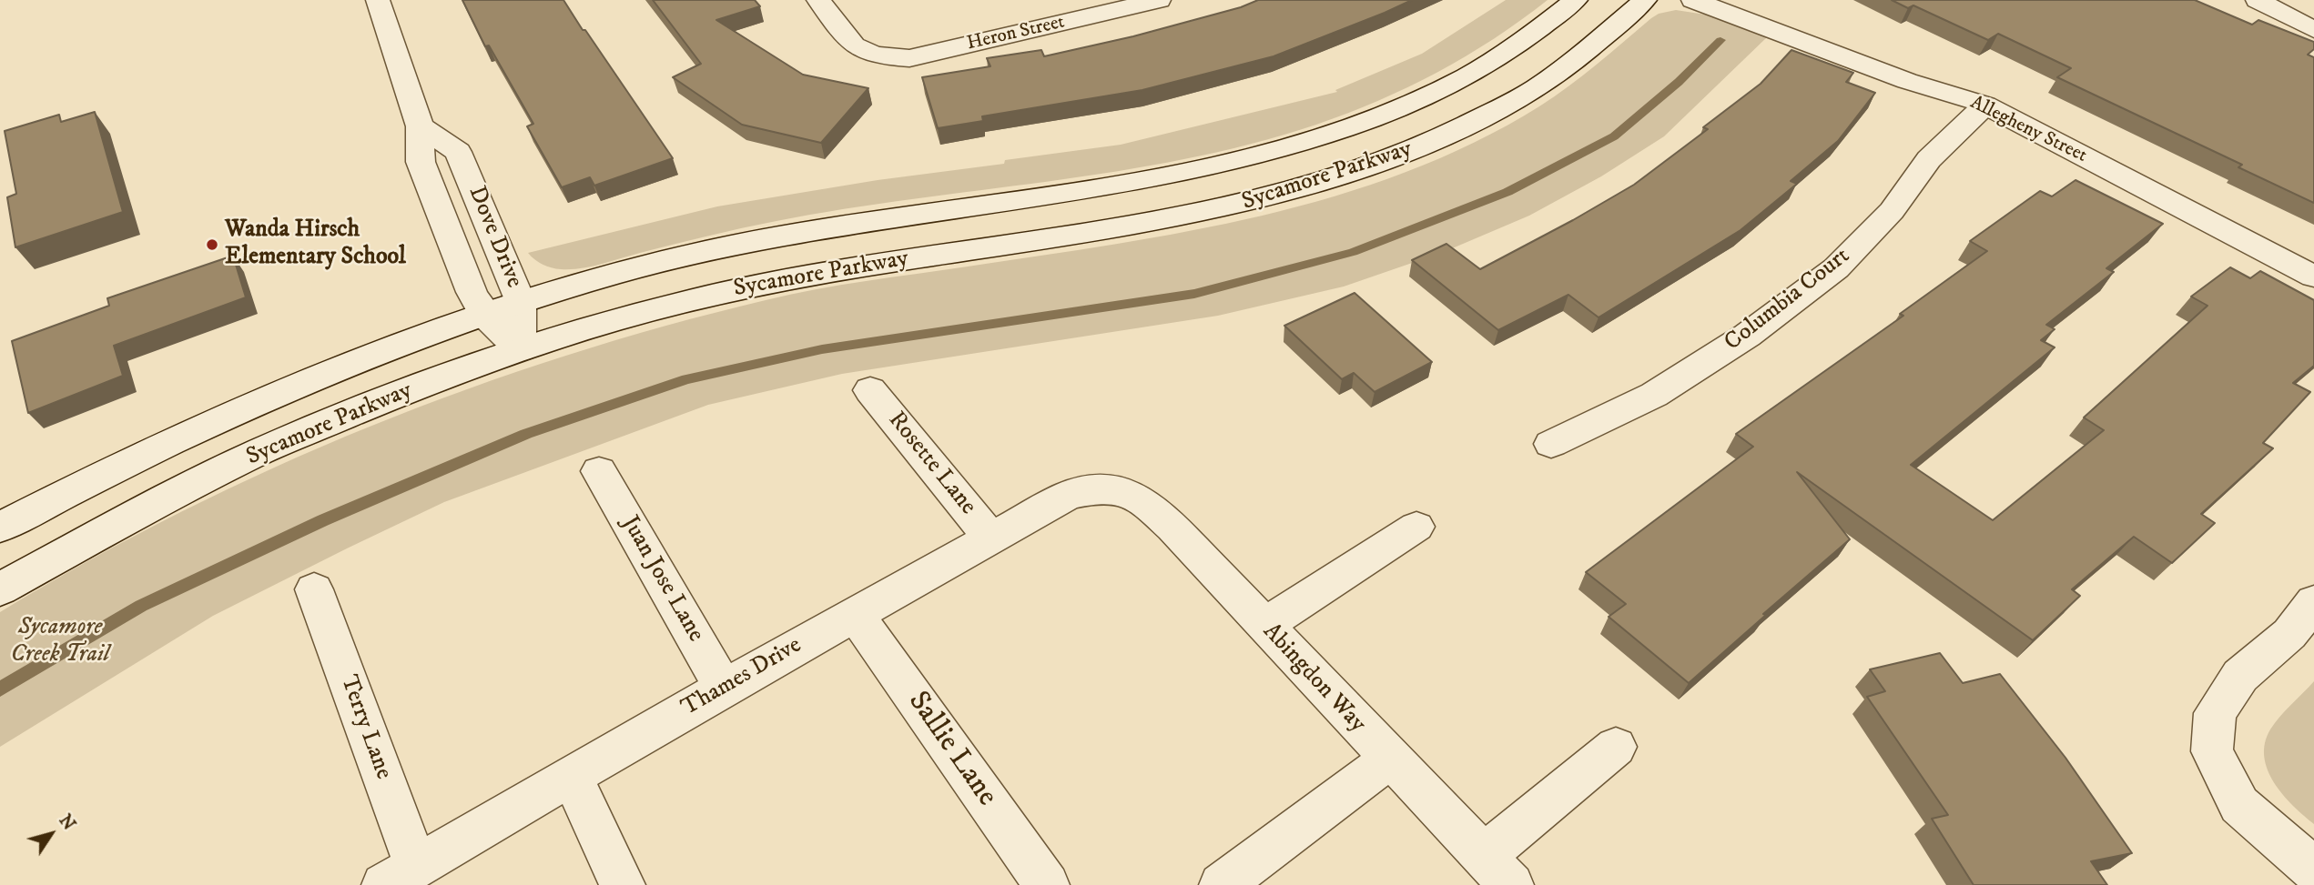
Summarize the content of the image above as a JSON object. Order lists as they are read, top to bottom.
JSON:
{
  "streets": {
    "street": [
      "Heron Street",
      "Allegheny Street",
      "Sycamore Parkway",
      "Dove Drive",
      "Columbia Court",
      "Rosette Lane",
      "Juan Jose Lane",
      "Thames Drive",
      "Abingdon Way",
      "Terry Lane",
      "Sallie Lane"
    ]
  },
  "crossings": [
    ["Allegheny Street", "Columbia Court"],
    ["Sycamore Parkway", "Dove Drive"],
    ["Rosette Lane", "Thames Drive"],
    ["Juan Jose Lane", "Thames Drive"],
    ["Thames Drive", "Abingdon Way"],
    ["Thames Drive", "Terry Lane"],
    ["Thames Drive", "Sallie Lane"]
  ],
  "parks": ["Sycamore Creek Trail"],
  "places": ["Wanda Hirsch Elementary School"],
  "north": "top right"
}
